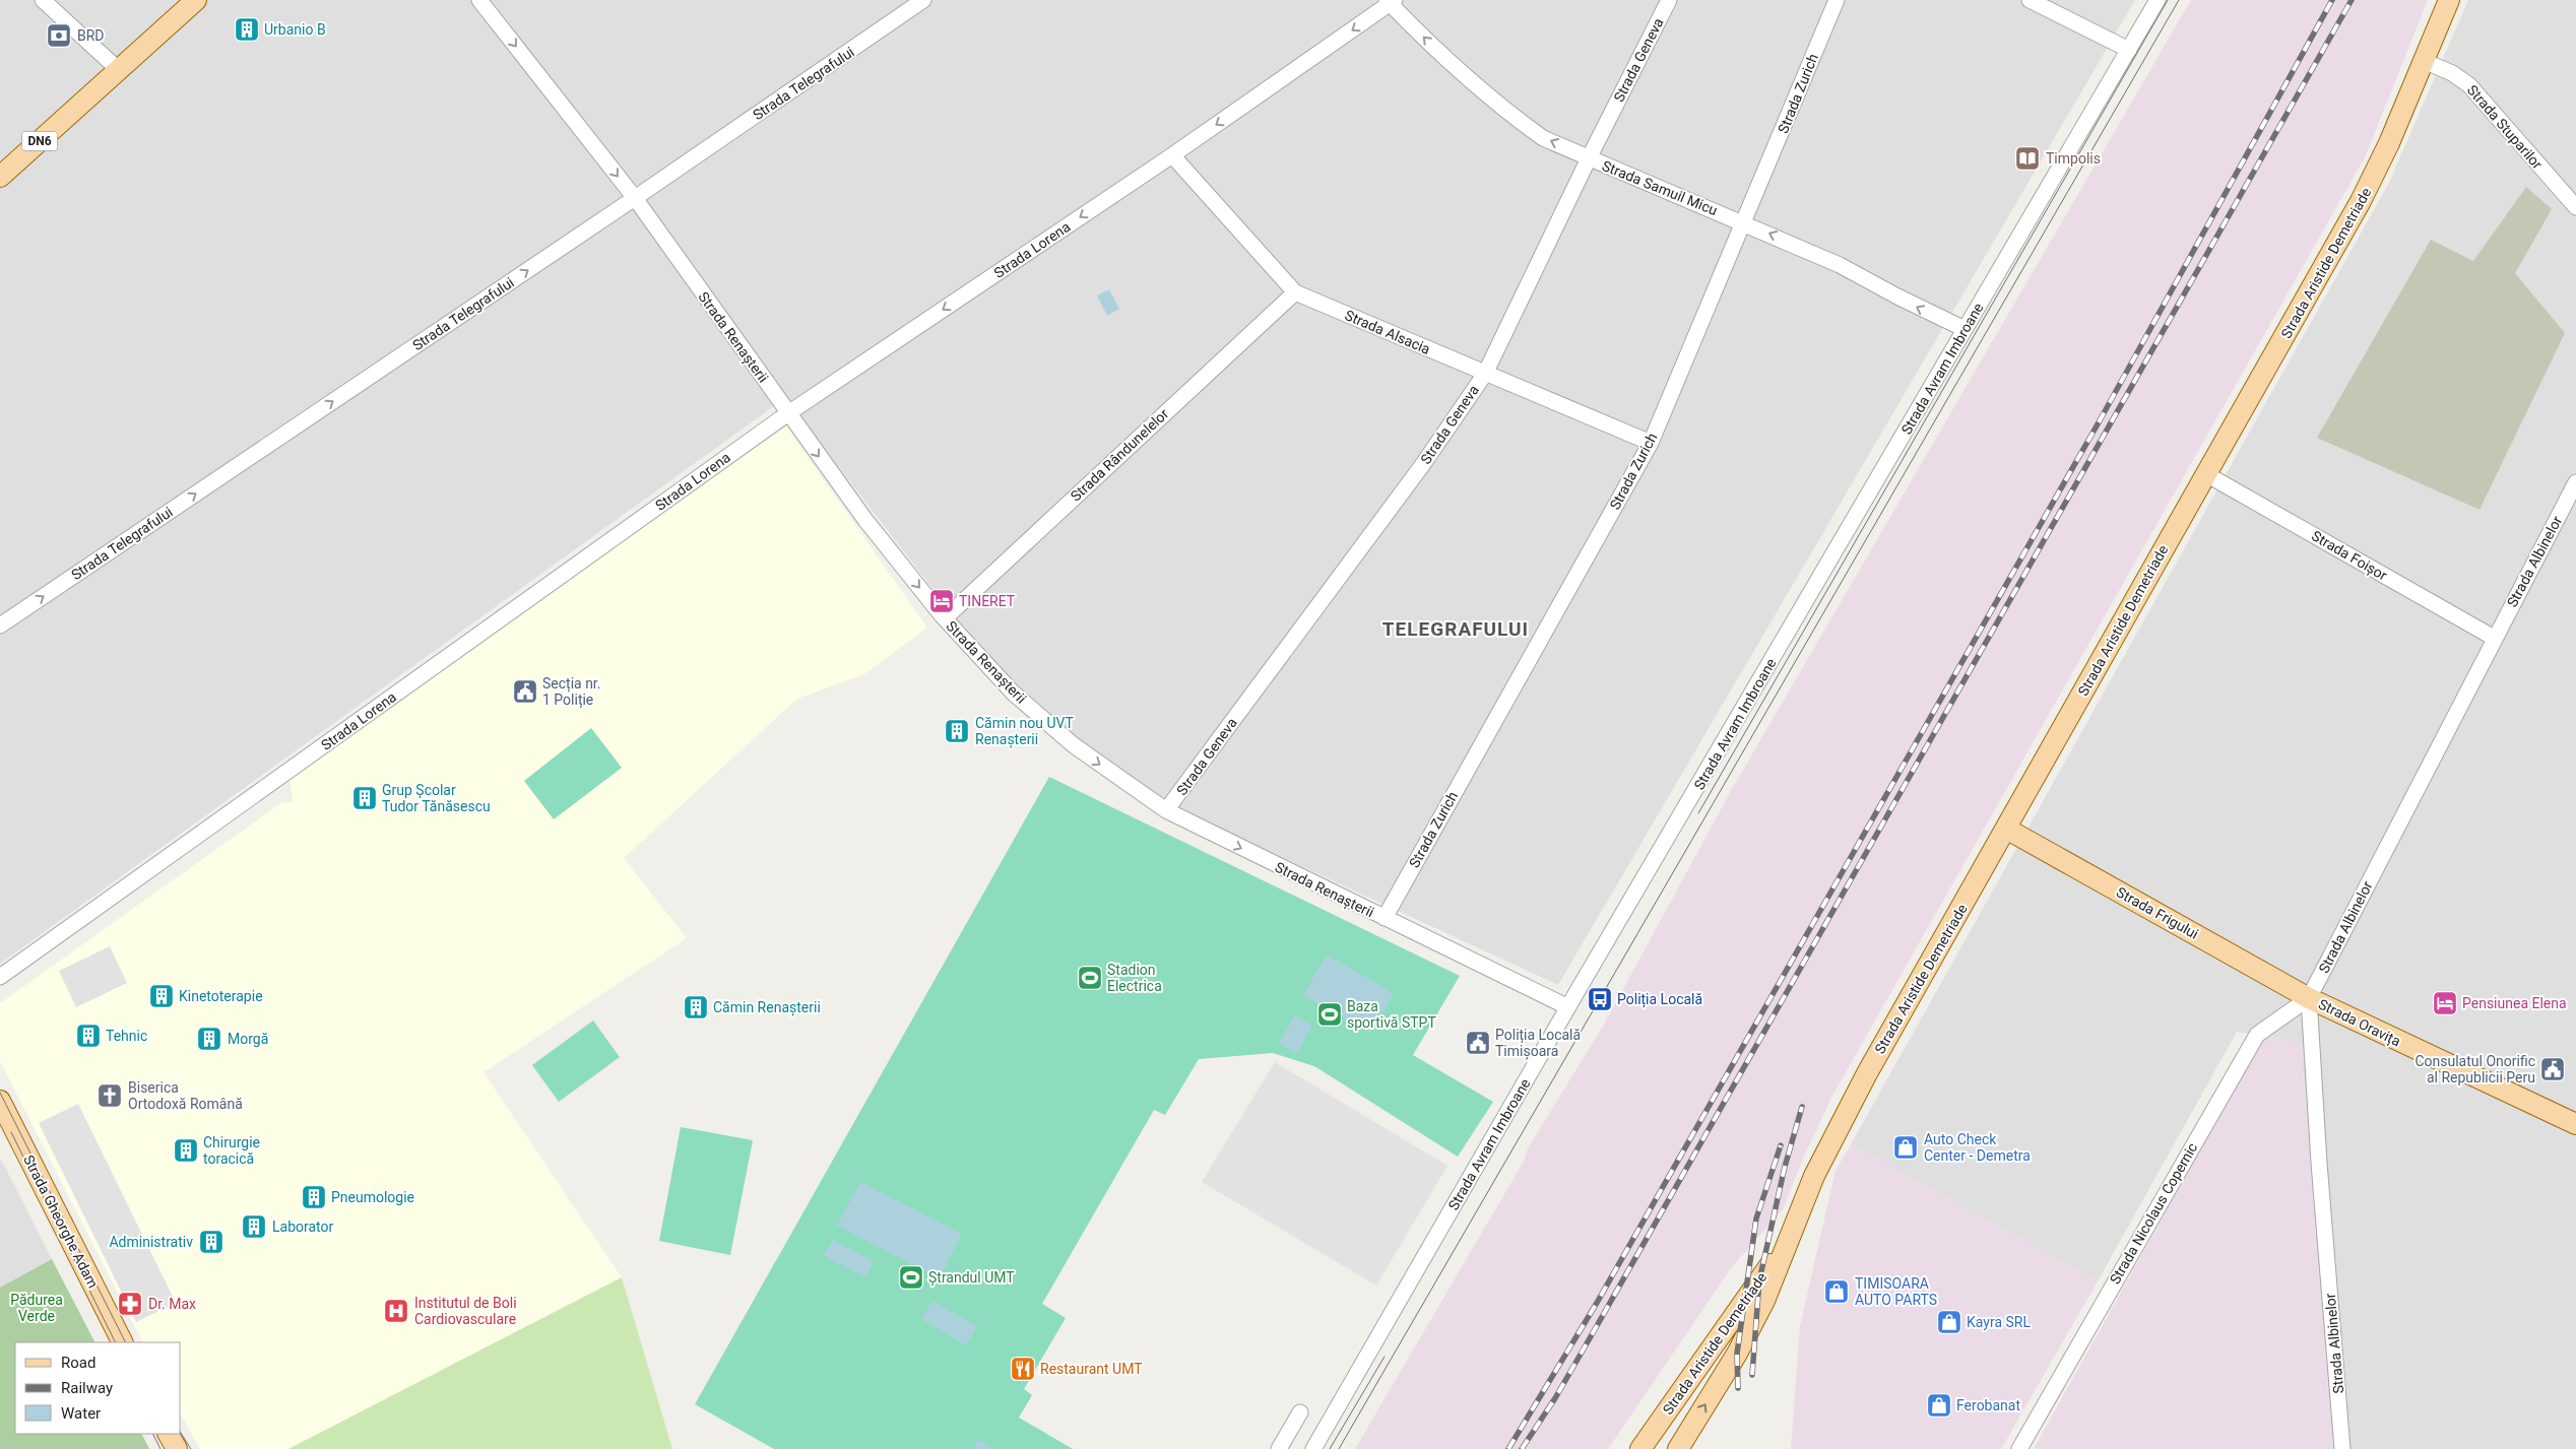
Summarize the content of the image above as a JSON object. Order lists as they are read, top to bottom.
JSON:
{
  "streets": {
    "main road": [
      "DN6",
      "Strada Aristide Demetriade",
      "Strada Frigului",
      "Strada Oravița",
      "Strada Gheorghe Adam"
    ],
    "street": [
      "Strada Geneva",
      "Strada Telegrafului",
      "Strada Zurich",
      "Strada Stuparilor",
      "Strada Samuil Micu",
      "Strada Lorena",
      "Strada Alsacia",
      "Strada Renașterii",
      "Strada Avram Imbroane",
      "Strada Rândunelelor",
      "Strada Foișor",
      "Strada Albinelor",
      "Strada Nicolaus Copernic"
    ]
  },
  "crossings": [
    ["Strada Geneva", "Strada Samuil Micu"],
    ["Strada Geneva", "Strada Alsacia"],
    ["Strada Geneva", "Strada Renașterii"],
    ["Strada Telegrafului", "Strada Renașterii"],
    ["Strada Zurich", "Strada Samuil Micu"],
    ["Strada Zurich", "Strada Alsacia"],
    ["Strada Zurich", "Strada Renașterii"],
    ["Strada Stuparilor", "Strada Aristide Demetriade"],
    ["Strada Samuil Micu", "Strada Lorena"],
    ["Strada Samuil Micu", "Strada Avram Imbroane"],
    ["Strada Lorena", "Strada Alsacia"],
    ["Strada Lorena", "Strada Renașterii"],
    ["Strada Aristide Demetriade", "Strada Foișor"],
    ["Strada Aristide Demetriade", "Strada Frigului"],
    ["Strada Alsacia", "Strada Rândunelelor"],
    ["Strada Renașterii", "Strada Avram Imbroane"],
    ["Strada Renașterii", "Strada Rândunelelor"],
    ["Strada Foișor", "Strada Albinelor"],
    ["Strada Albinelor", "Strada Frigului"],
    ["Strada Albinelor", "Strada Oravița"],
    ["Strada Albinelor", "Strada Nicolaus Copernic"],
    ["Strada Frigului", "Strada Oravița"],
    ["Strada Frigului", "Strada Nicolaus Copernic"],
    ["Strada Oravița", "Strada Nicolaus Copernic"]
  ],
  "one_way": [
    "Strada Telegrafului",
    "Strada Samuil Micu",
    "Strada Lorena",
    "Strada Renașterii"
  ],
  "districts": ["TELEGRAFULUI"],
  "parks": ["Pădurea Verde"],
  "places": {
    "building": [
      "Urbanio B",
      "Cămin nou UVT Renașterii",
      "Grup Școlar Tudor Tănăsescu",
      "Kinetoterapie",
      "Cămin Renașterii",
      "Tehnic",
      "Morgă",
      "Chirurgie toracică",
      "Pneumologie",
      "Laborator",
      "Administrativ"
    ],
    "bank": ["BRD"],
    "library": ["Timpolis"],
    "hotel": ["TINERET", "Pensiunea Elena"],
    "public building": ["Secția nr. 1 Poliție", "Poliția Locală Timișoara", "Consulatul Onorific al Republicii Peru"],
    "sports": ["Stadion Electrica", "Baza sportivă STPT", "Ștrandul UMT"],
    "bus stop": ["Poliția Locală"],
    "church": ["Biserica Ortodoxă Română"],
    "shop": [
      "Auto Check Center - Demetra",
      "TIMISOARA AUTO PARTS",
      "Kayra SRL",
      "Ferobanat"
    ],
    "pharmacy": ["Dr. Max"],
    "hospital": ["Institutul de Boli Cardiovasculare"],
    "restaurant": ["Restaurant UMT"]
  },
  "legend": ["Road", "Railway", "Water"]
}
